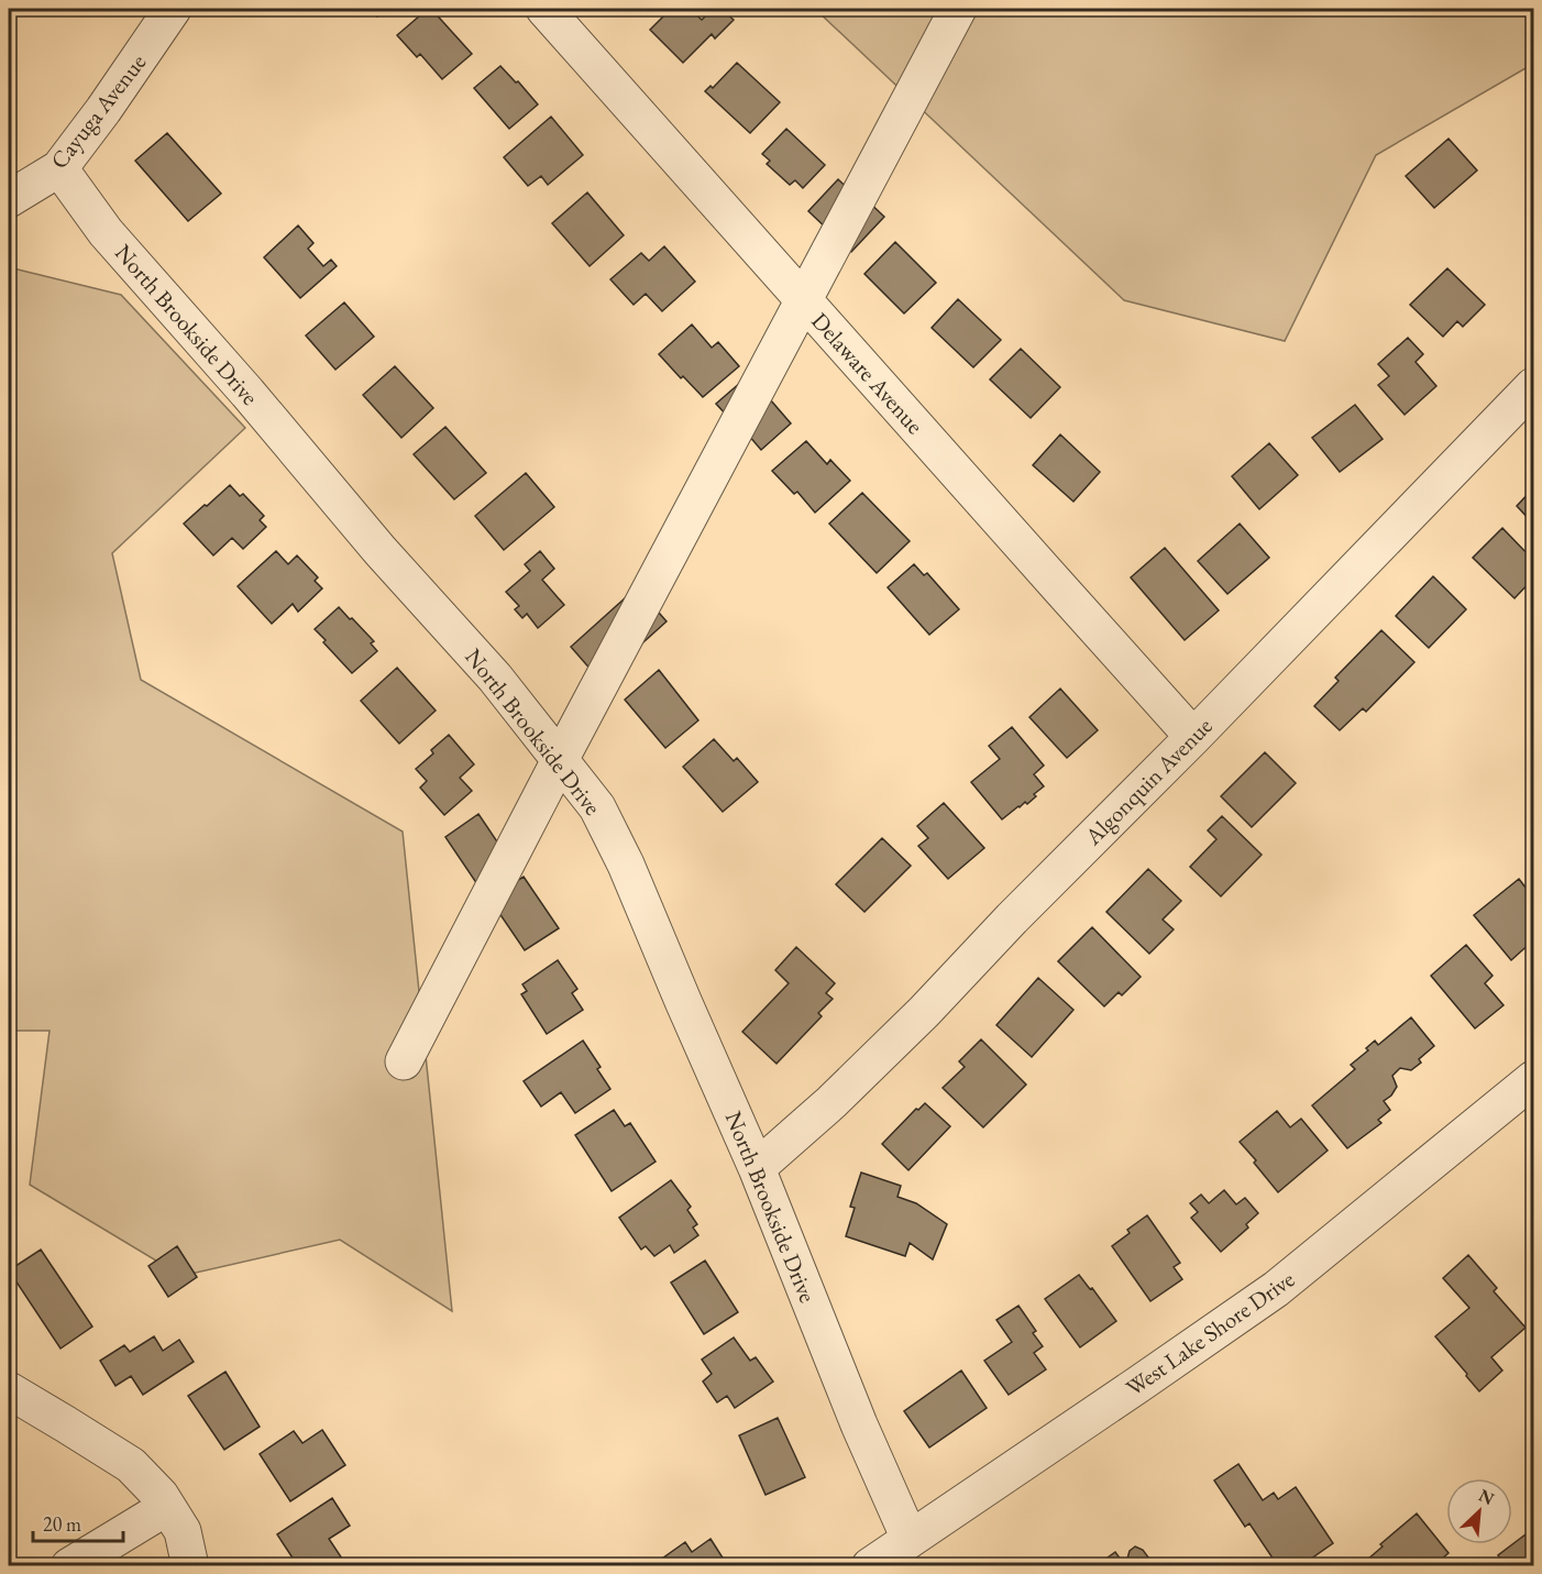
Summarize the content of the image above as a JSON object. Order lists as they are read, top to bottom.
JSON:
{
  "streets": {
    "street": [
      "Cayuga Avenue",
      "North Brookside Drive",
      "Delaware Avenue",
      "Algonquin Avenue",
      "West Lake Shore Drive"
    ]
  },
  "crossings": [
    ["Cayuga Avenue", "North Brookside Drive"],
    ["North Brookside Drive", "Algonquin Avenue"],
    ["North Brookside Drive", "West Lake Shore Drive"],
    ["Delaware Avenue", "Algonquin Avenue"]
  ],
  "scale_bar": "20 m",
  "north": "top right"
}
